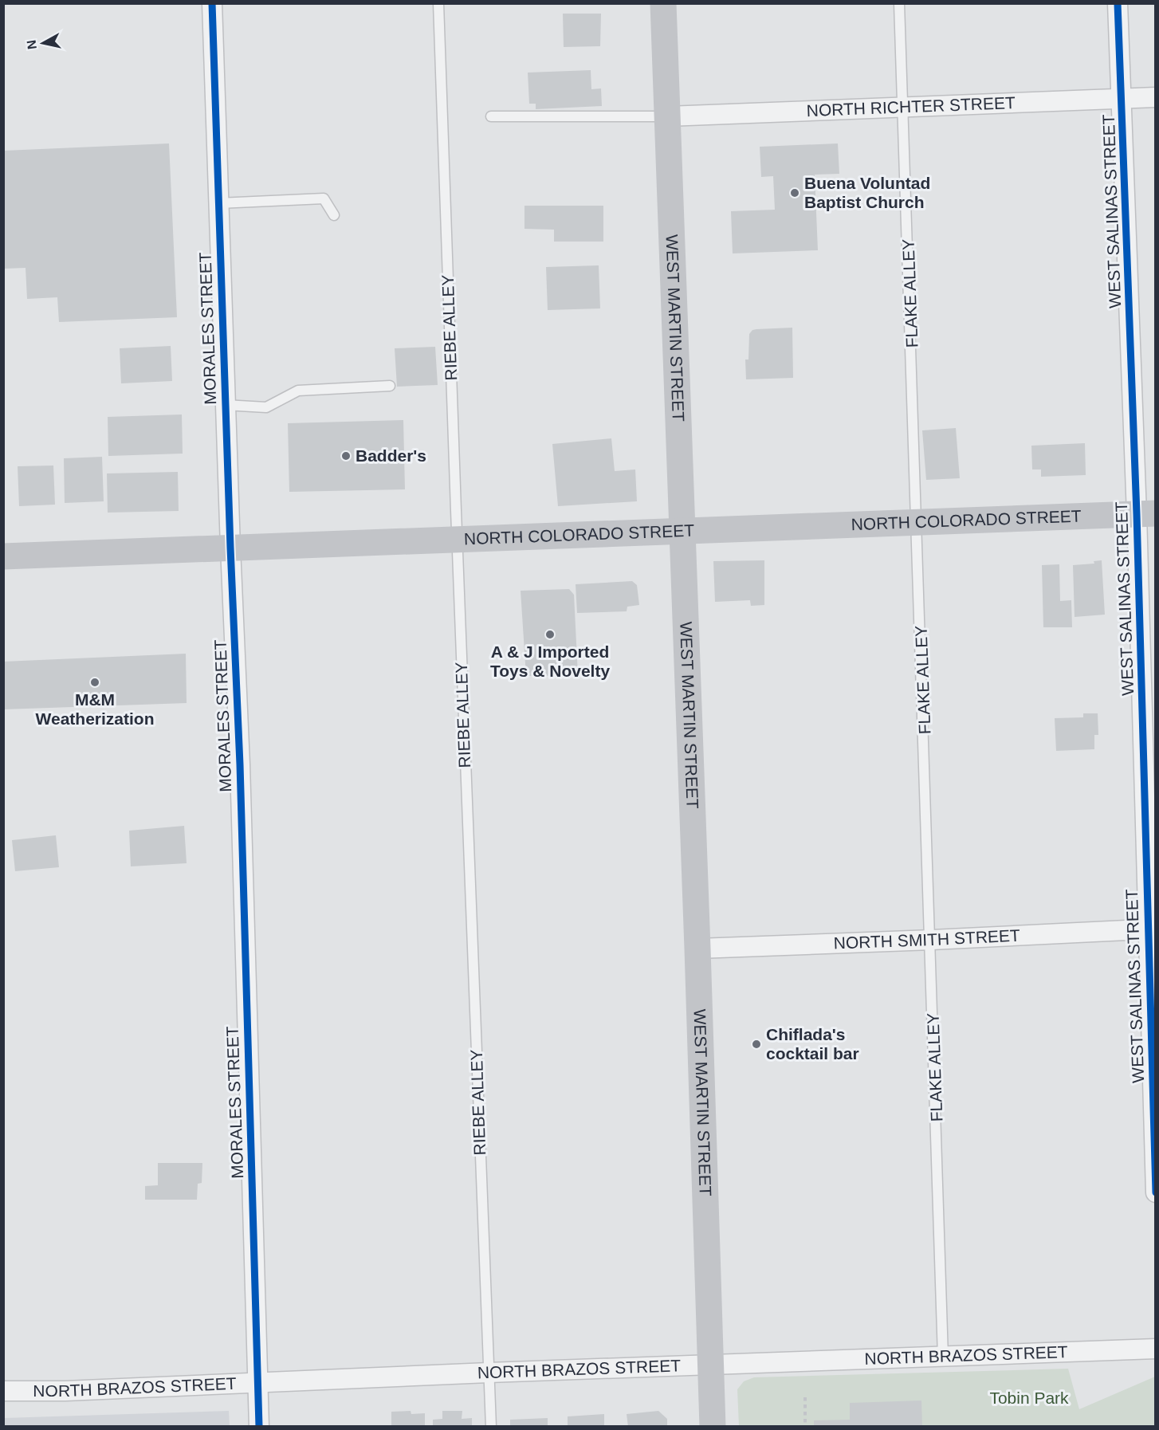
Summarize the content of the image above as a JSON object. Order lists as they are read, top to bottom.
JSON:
{
  "streets": {
    "main road": ["WEST MARTIN STREET", "NORTH COLORADO STREET"],
    "street": [
      "NORTH RICHTER STREET",
      "WEST SALINAS STREET",
      "MORALES STREET",
      "NORTH SMITH STREET",
      "NORTH BRAZOS STREET"
    ],
    "lane": ["FLAKE ALLEY", "RIEBE ALLEY"]
  },
  "crossings": [
    ["NORTH RICHTER STREET", "WEST SALINAS STREET"],
    ["NORTH RICHTER STREET", "FLAKE ALLEY"],
    ["NORTH RICHTER STREET", "WEST MARTIN STREET"],
    ["WEST SALINAS STREET", "NORTH COLORADO STREET"],
    ["WEST SALINAS STREET", "NORTH SMITH STREET"],
    ["FLAKE ALLEY", "NORTH COLORADO STREET"],
    ["FLAKE ALLEY", "NORTH SMITH STREET"],
    ["FLAKE ALLEY", "NORTH BRAZOS STREET"],
    ["RIEBE ALLEY", "NORTH COLORADO STREET"],
    ["RIEBE ALLEY", "NORTH BRAZOS STREET"],
    ["WEST MARTIN STREET", "NORTH COLORADO STREET"],
    ["WEST MARTIN STREET", "NORTH SMITH STREET"],
    ["WEST MARTIN STREET", "NORTH BRAZOS STREET"],
    ["MORALES STREET", "NORTH COLORADO STREET"],
    ["MORALES STREET", "NORTH BRAZOS STREET"]
  ],
  "parks": ["Tobin Park"],
  "places": [
    "Buena Voluntad Baptist Church",
    "Badder's",
    "A & J Imported Toys & Novelty",
    "M&M Weatherization",
    "Chiflada's cocktail bar"
  ],
  "north": "left"
}
